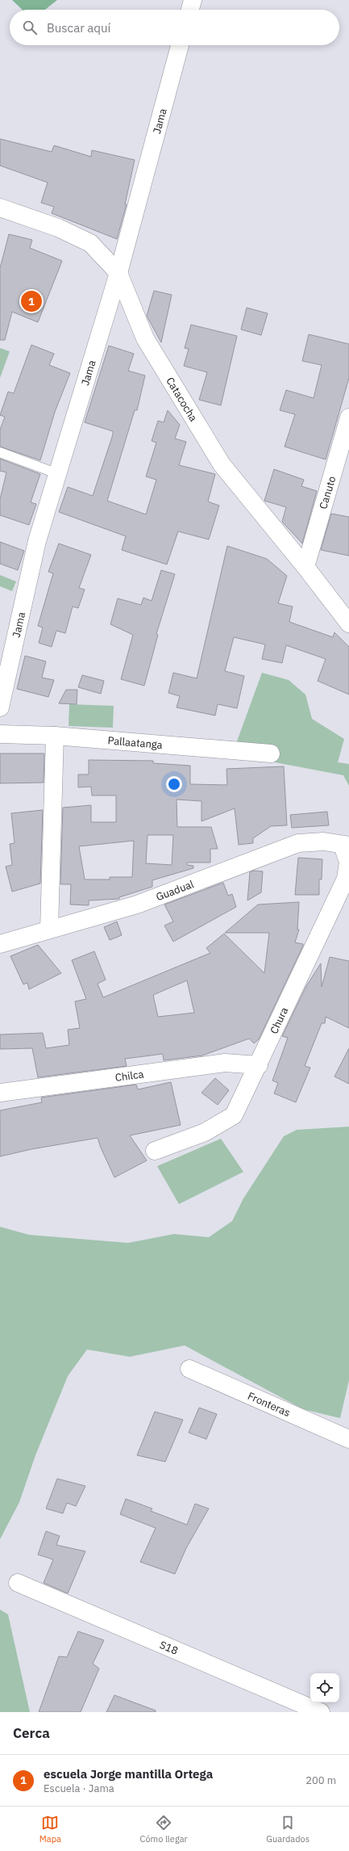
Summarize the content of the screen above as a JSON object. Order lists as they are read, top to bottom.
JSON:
{
  "streets": {
    "street": [
      "Jama",
      "Catacocha",
      "Canuto",
      "Pallaatanga",
      "Guadual",
      "Chura",
      "Chilca",
      "Fronteras",
      "S18"
    ]
  },
  "crossings": [
    ["Jama", "Catacocha"],
    ["Catacocha", "Canuto"],
    ["Guadual", "Chura"],
    ["Chura", "Chilca"]
  ],
  "page": {
    "search": "Buscar aquí",
    "pins": "1",
    "heading": "Cerca",
    "list": [
      {
        "mark": "1",
        "name": "escuela Jorge mantilla Ortega",
        "note": "Escuela · Jama",
        "value": "200 m"
      }
    ],
    "nav": ["Mapa", "Cómo llegar", "Guardados"]
  }
}
